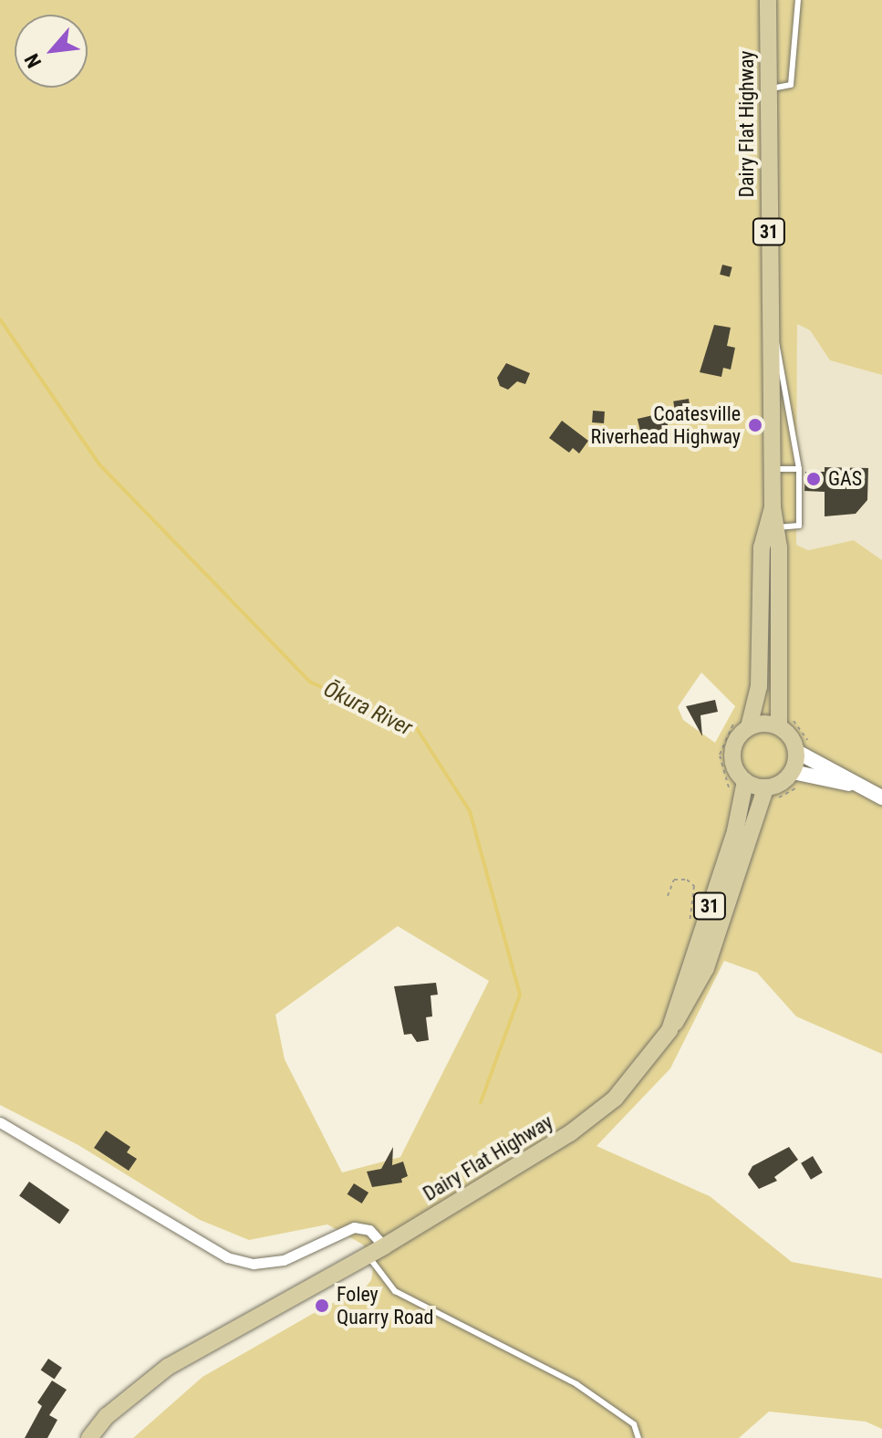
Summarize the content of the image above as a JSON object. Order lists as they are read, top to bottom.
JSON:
{
  "streets": {
    "main road": ["Dairy Flat Highway", "31"]
  },
  "water": ["Ōkura River"],
  "places": ["Coatesville Riverhead Highway", "GAS", "Foley Quarry Road"],
  "north": "bottom left"
}
